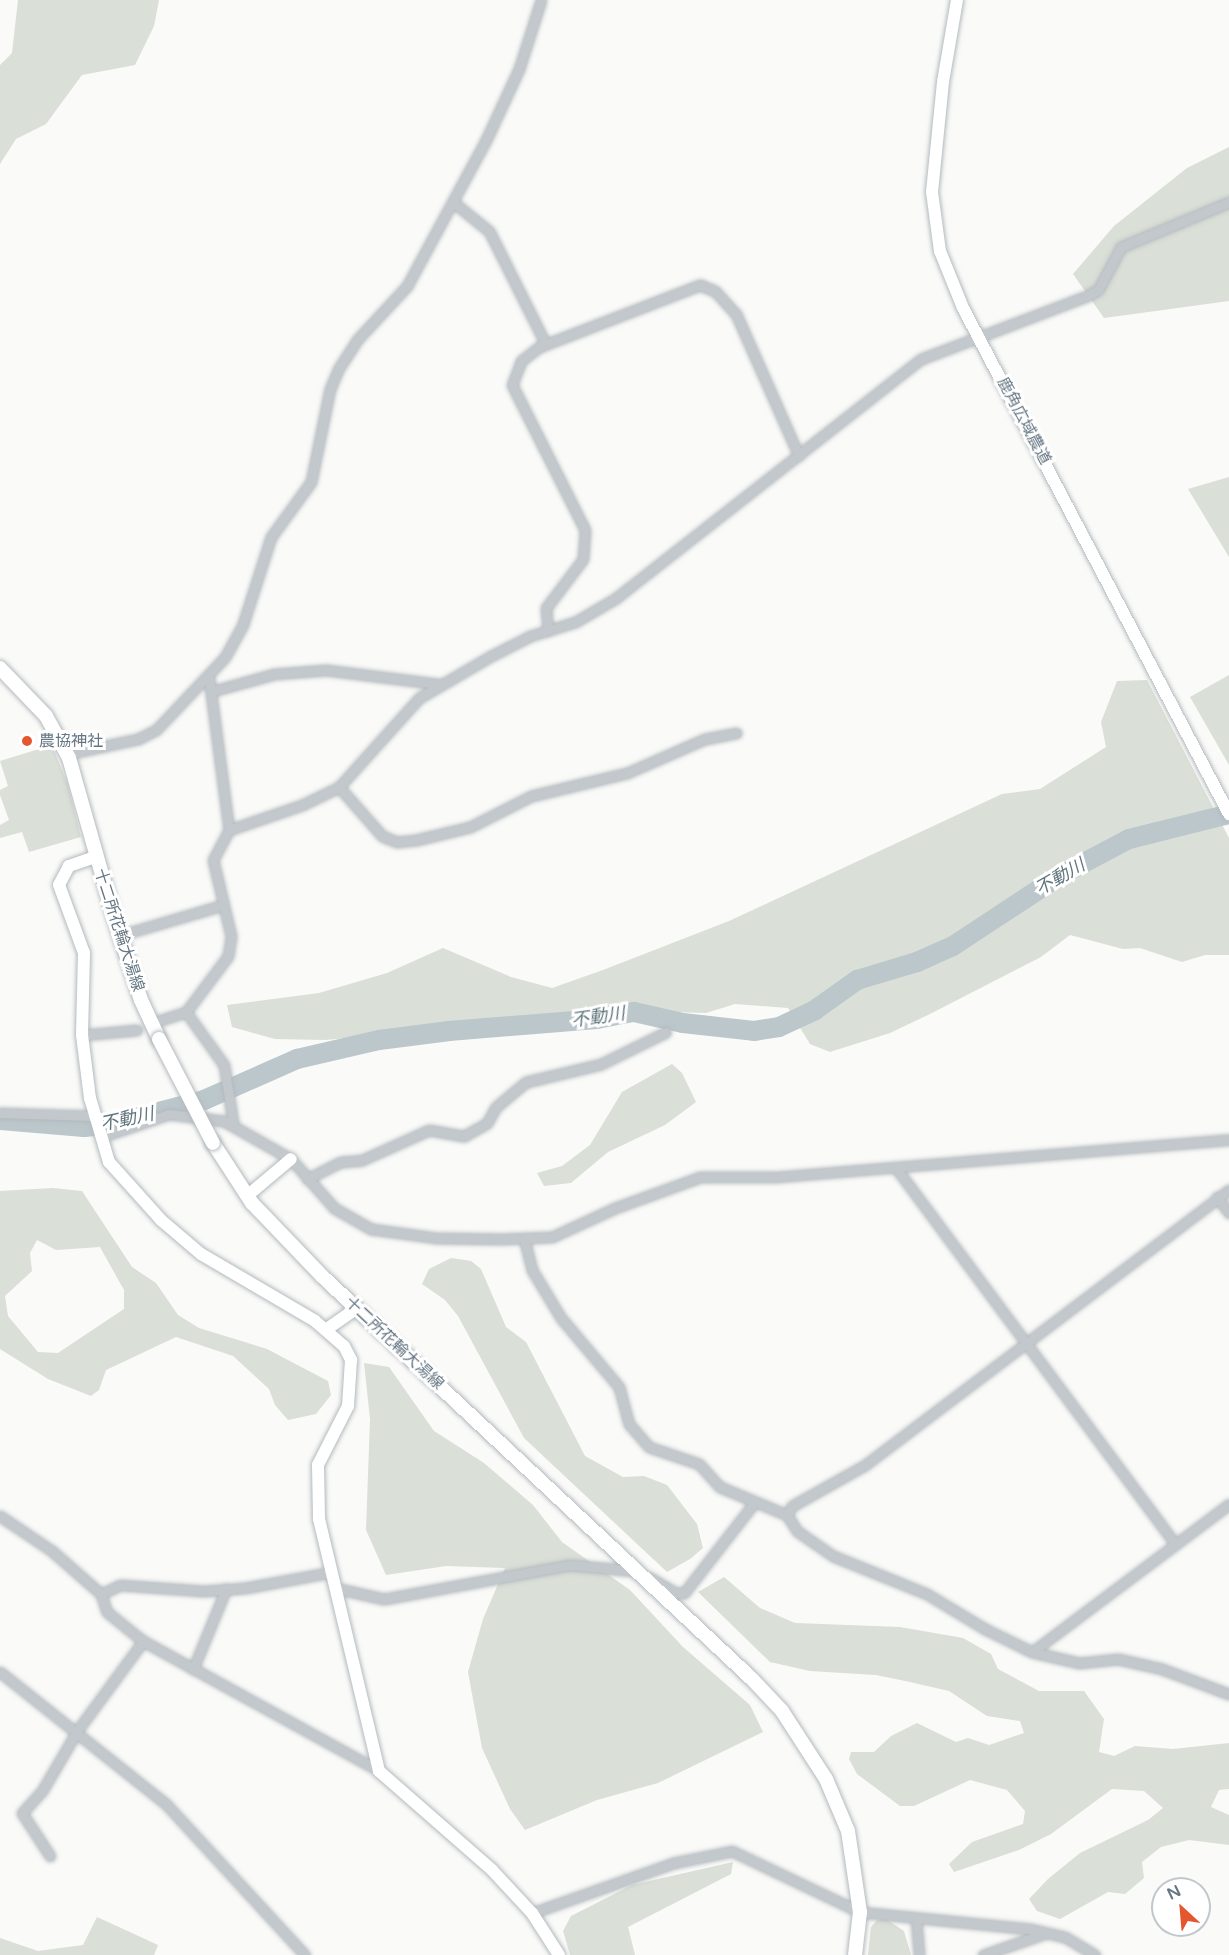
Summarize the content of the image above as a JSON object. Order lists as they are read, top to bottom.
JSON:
{
  "streets": {
    "main road": ["十二所花輪大湯線"],
    "street": ["鹿角広域農道"]
  },
  "water": ["不動川"],
  "places": ["農協神社"],
  "north": "top left"
}
